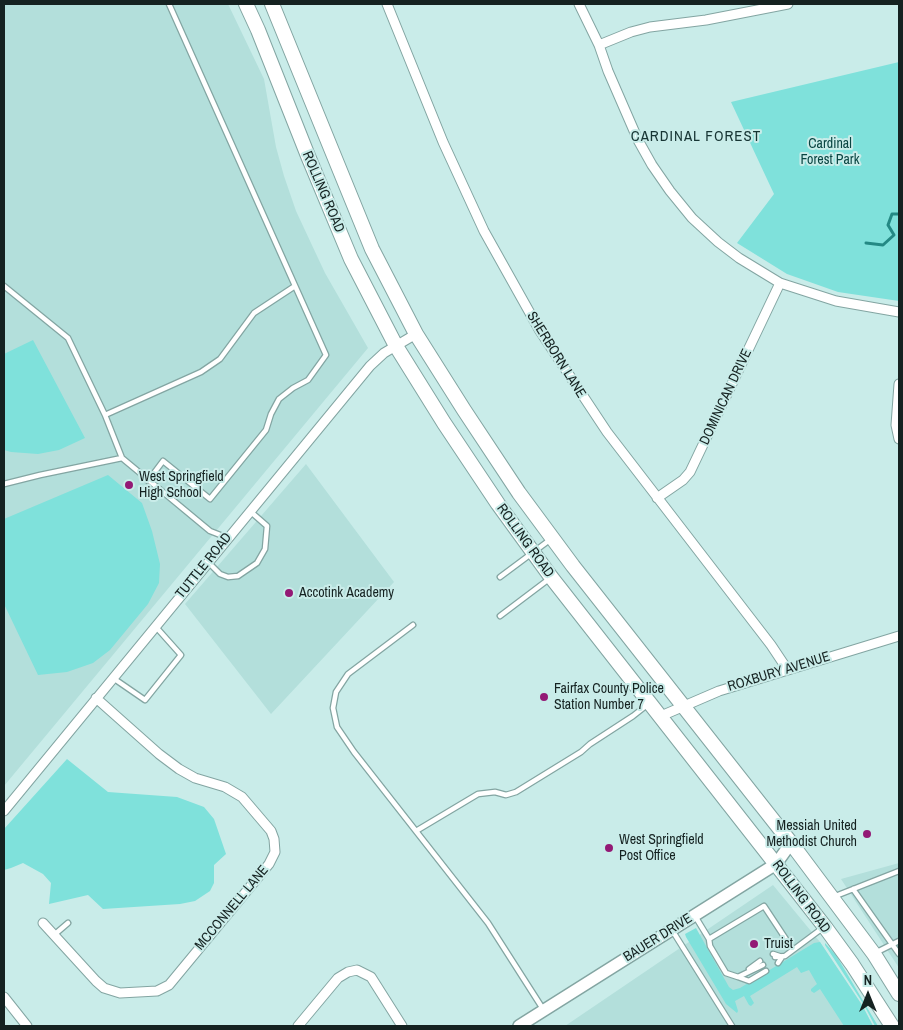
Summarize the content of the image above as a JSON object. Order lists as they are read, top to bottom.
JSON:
{
  "streets": {
    "main road": ["ROLLING ROAD"],
    "street": [
      "SHERBORN LANE",
      "DOMINICAN DRIVE",
      "TUTTLE ROAD",
      "ROXBURY AVENUE",
      "MCCONNELL LANE",
      "BAUER DRIVE"
    ]
  },
  "crossings": [
    ["ROLLING ROAD", "TUTTLE ROAD"],
    ["ROLLING ROAD", "ROXBURY AVENUE"],
    ["ROLLING ROAD", "BAUER DRIVE"],
    ["SHERBORN LANE", "DOMINICAN DRIVE"],
    ["SHERBORN LANE", "ROXBURY AVENUE"],
    ["TUTTLE ROAD", "MCCONNELL LANE"]
  ],
  "districts": ["CARDINAL FOREST"],
  "parks": ["Cardinal Forest Park"],
  "places": [
    "West Springfield High School",
    "Accotink Academy",
    "Fairfax County Police Station Number 7",
    "Messiah United Methodist Church",
    "West Springfield Post Office",
    "Truist"
  ],
  "north": "top"
}
